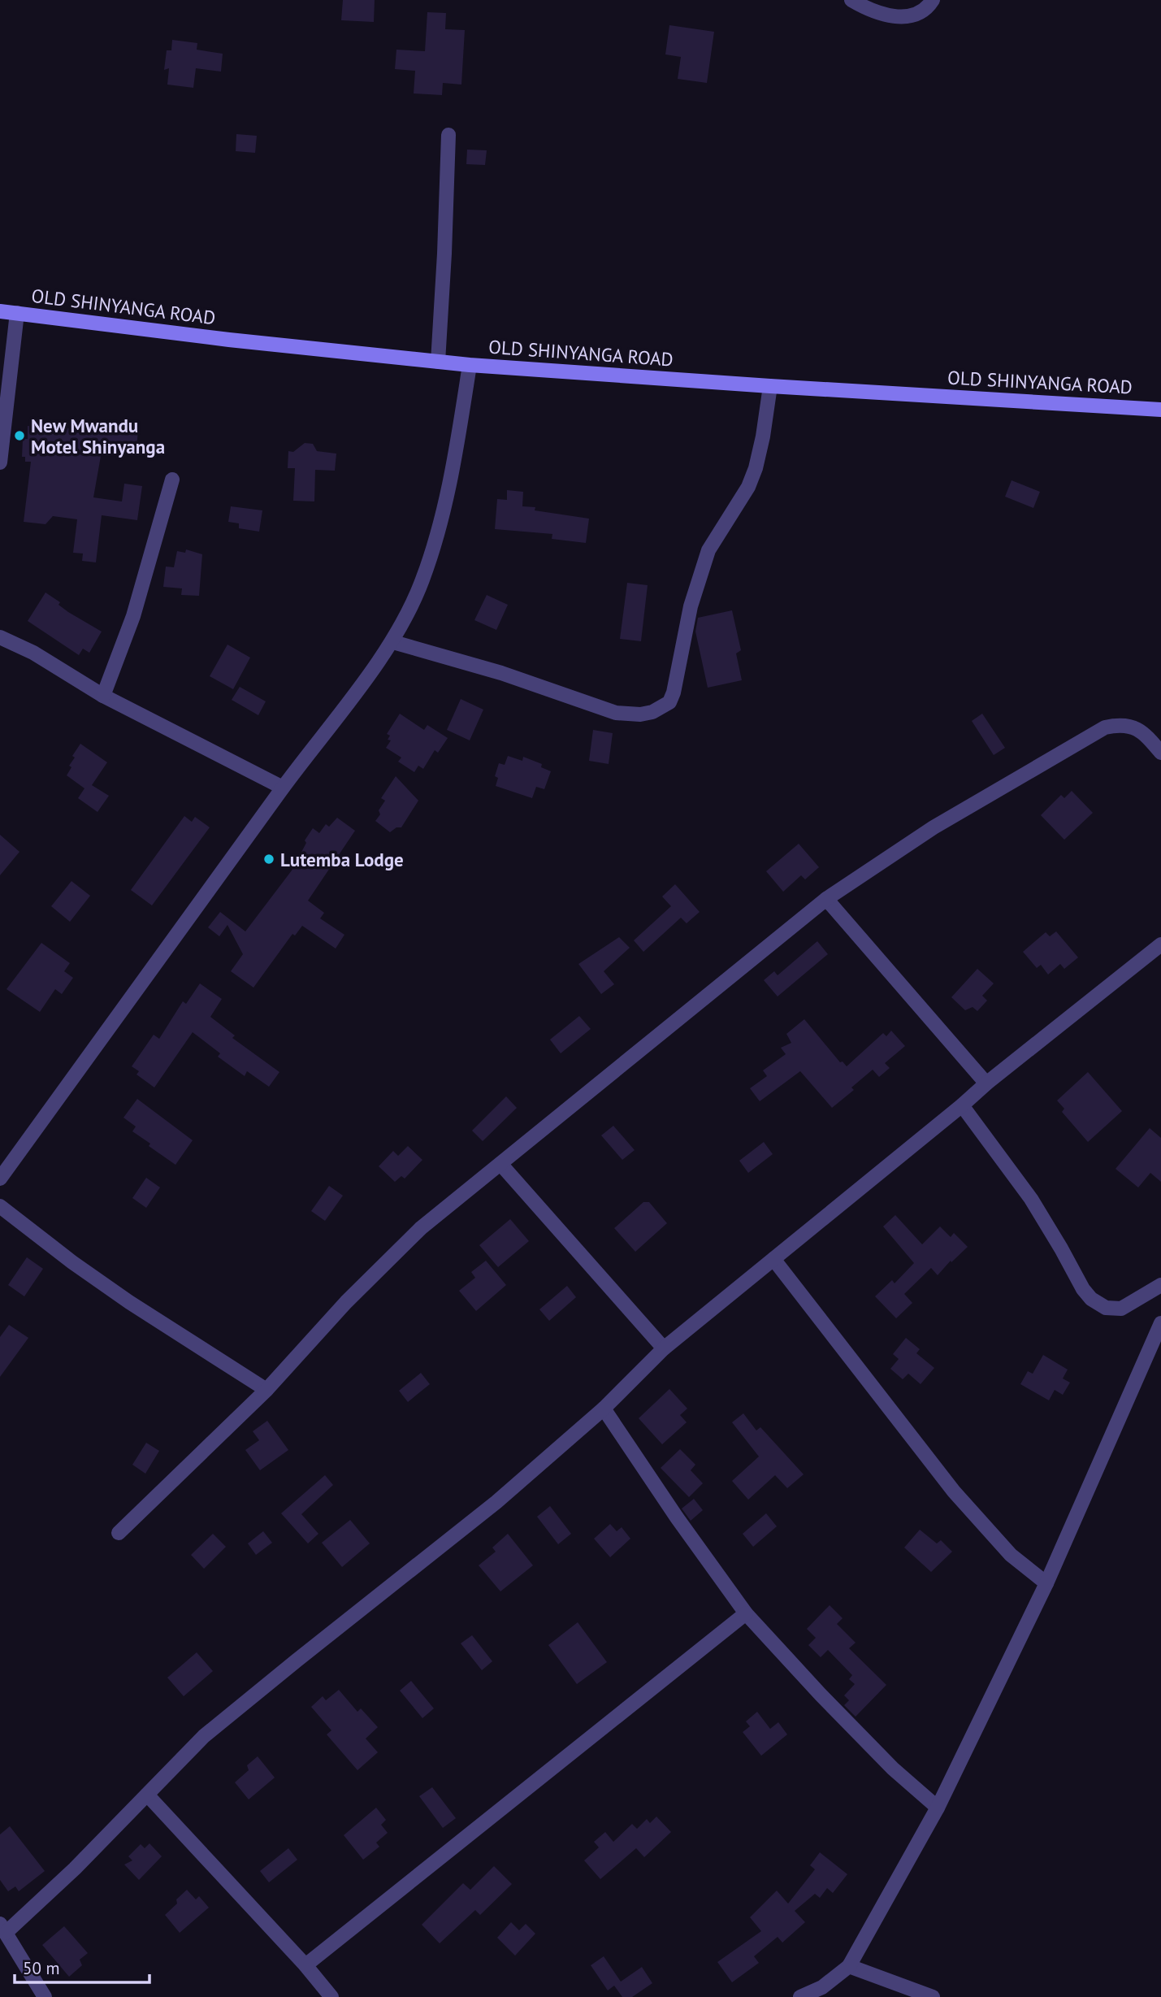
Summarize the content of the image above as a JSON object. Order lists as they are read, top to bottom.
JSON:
{
  "streets": {
    "main road": ["OLD SHINYANGA ROAD"]
  },
  "places": ["New Mwandu Motel Shinyanga", "Lutemba Lodge"],
  "scale_bar": "50 m"
}
